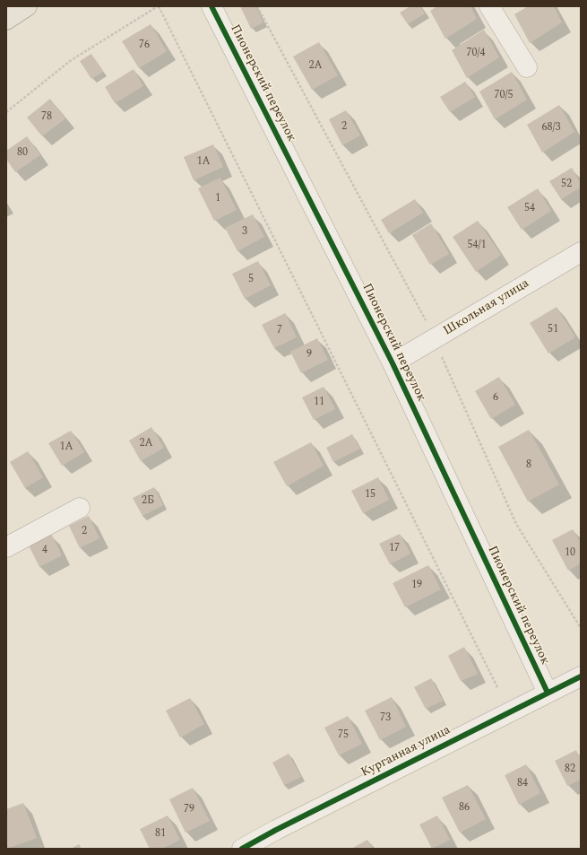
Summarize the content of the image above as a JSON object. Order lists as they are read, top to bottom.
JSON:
{
  "streets": {
    "street": ["Пионерский переулок", "Школьная улица", "Курганная улица"]
  },
  "crossings": [
    ["Пионерский переулок", "Школьная улица"],
    ["Пионерский переулок", "Курганная улица"]
  ],
  "house_numbers": [
    "76",
    "70/4",
    "2А",
    "70/5",
    "78",
    "2",
    "68/3",
    "80",
    "1А",
    "52",
    "1",
    "54",
    "3",
    "54/1",
    "5",
    "51",
    "7",
    "9",
    "6",
    "11",
    "2А",
    "1А",
    "8",
    "15",
    "2Б",
    "2",
    "17",
    "4",
    "10",
    "19",
    "73",
    "75",
    "82",
    "84",
    "86",
    "79",
    "81"
  ]
}
